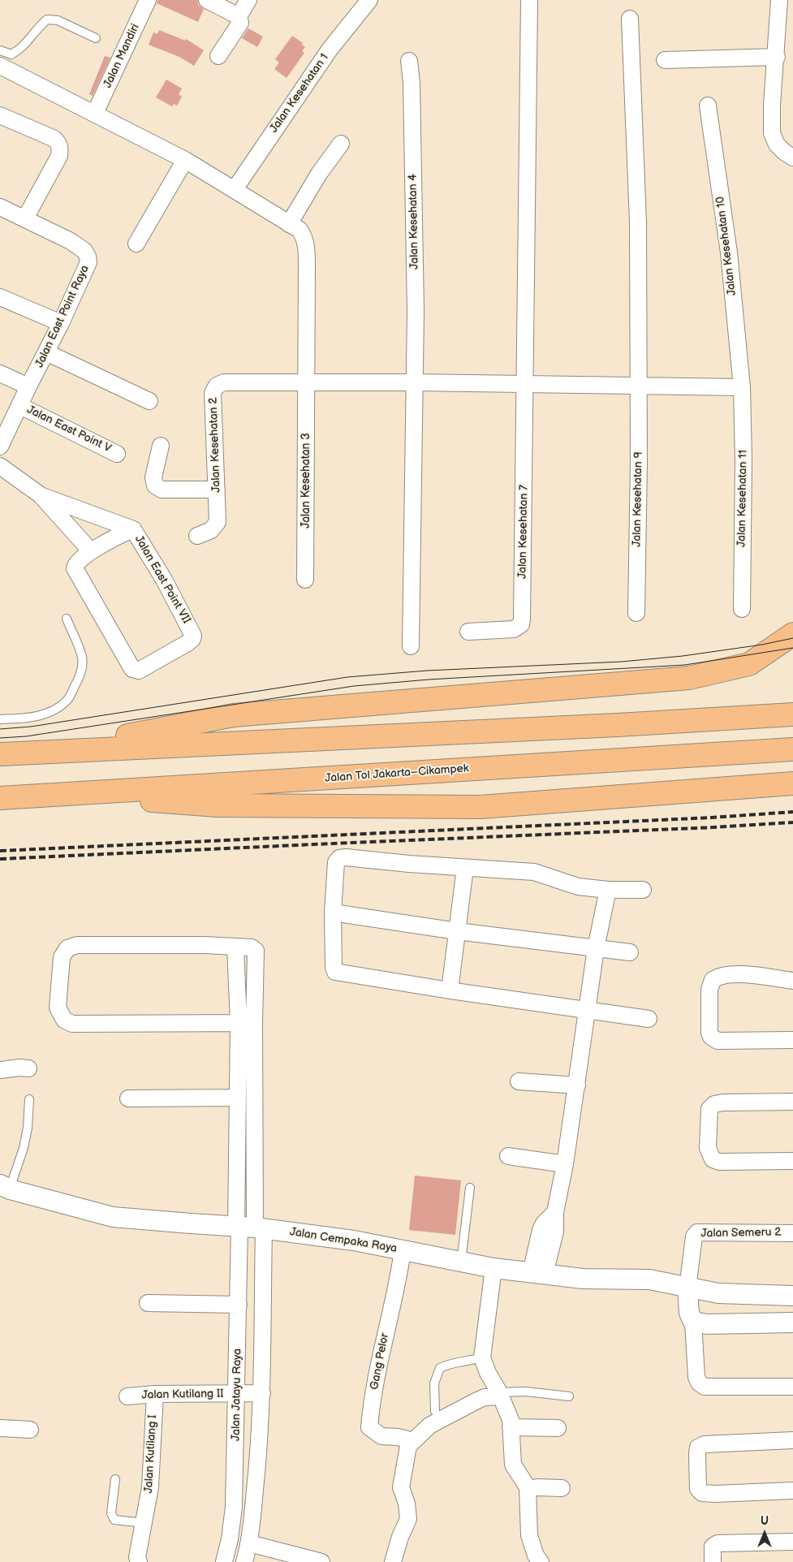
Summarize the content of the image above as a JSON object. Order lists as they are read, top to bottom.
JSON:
{
  "streets": {
    "highway": ["Jalan Tol Jakarta–Cikampek"],
    "street": [
      "Jalan Mandiri",
      "Jalan Kesehatan 1",
      "Jalan Kesehatan 4",
      "Jalan Kesehatan 10",
      "Jalan East Point Raya",
      "Jalan East Point V",
      "Jalan Kesehatan 2",
      "Jalan Kesehatan 3",
      "Jalan Kesehatan 11",
      "Jalan Kesehatan 9",
      "Jalan Kesehatan 7",
      "Jalan East Point VII",
      "Jalan Semeru 2",
      "Jalan Cempaka Raya",
      "Gang Pelor",
      "Jalan Kutilang II",
      "Jalan Jatayu Raya",
      "Jalan Kutilang I"
    ]
  },
  "crossings": [
    ["Jalan Mandiri", "Jalan Kesehatan 3"],
    ["Jalan Kesehatan 1", "Jalan Kesehatan 3"],
    ["Jalan Kesehatan 4", "Jalan Kesehatan 2"],
    ["Jalan Kesehatan 10", "Jalan Kesehatan 2"],
    ["Jalan Kesehatan 10", "Jalan Kesehatan 11"],
    ["Jalan East Point Raya", "Jalan East Point V"],
    ["Jalan Kesehatan 2", "Jalan Kesehatan 3"],
    ["Jalan Kesehatan 2", "Jalan Kesehatan 11"],
    ["Jalan Kesehatan 2", "Jalan Kesehatan 9"],
    ["Jalan Kesehatan 2", "Jalan Kesehatan 7"],
    ["Jalan Semeru 2", "Jalan Cempaka Raya"],
    ["Jalan Cempaka Raya", "Gang Pelor"],
    ["Jalan Cempaka Raya", "Jalan Jatayu Raya"],
    ["Jalan Kutilang II", "Jalan Jatayu Raya"],
    ["Jalan Kutilang II", "Jalan Kutilang I"]
  ],
  "north": "top"
}
